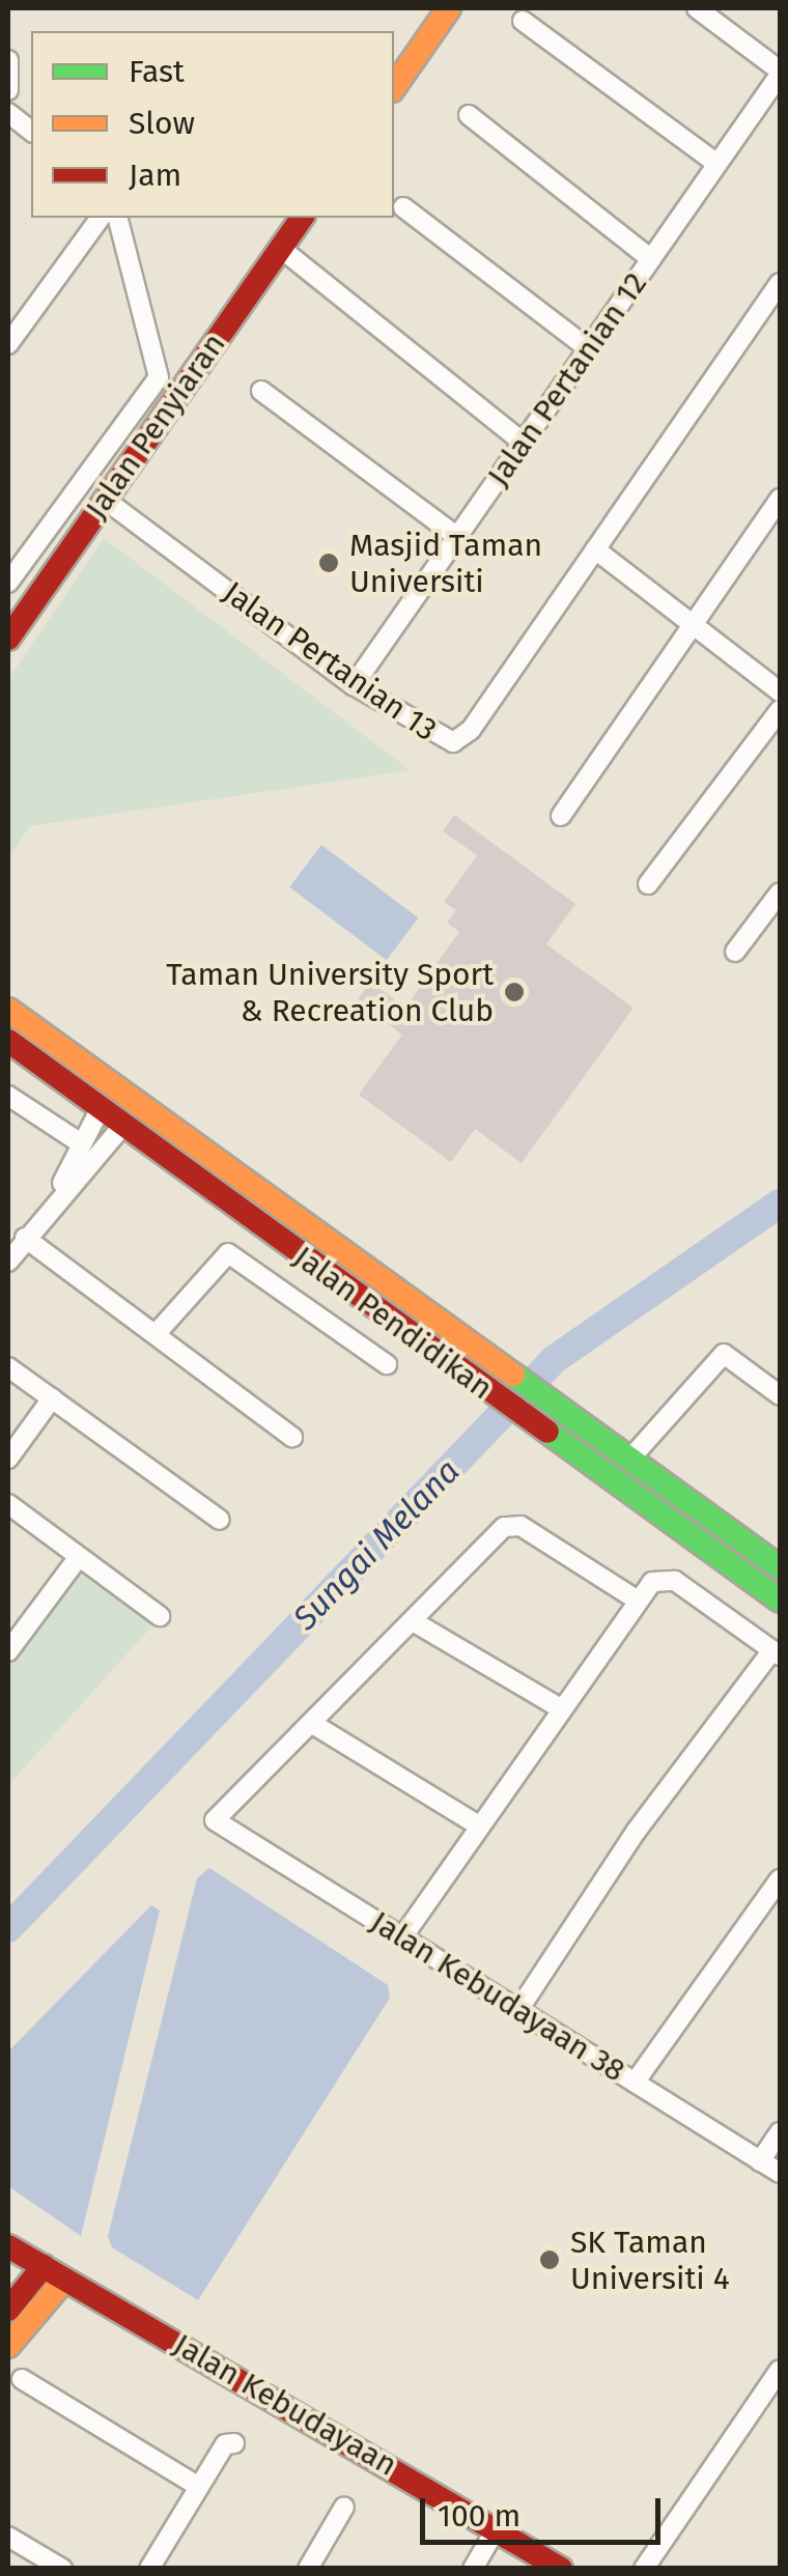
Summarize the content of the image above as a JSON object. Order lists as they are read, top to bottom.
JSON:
{
  "streets": {
    "main road": ["Jalan Penyiaran", "Jalan Pendidikan", "Jalan Kebudayaan"],
    "street": ["Jalan Pertanian 12", "Jalan Pertanian 13", "Jalan Kebudayaan 38"]
  },
  "crossings": [
    ["Jalan Pertanian 12", "Jalan Pertanian 13"],
    ["Jalan Penyiaran", "Jalan Pertanian 13"]
  ],
  "water": ["Sungai Melana"],
  "places": ["Masjid Taman Universiti", "Taman University Sport & Recreation Club", "SK Taman Universiti 4"],
  "legend": ["Fast", "Slow", "Jam"],
  "scale_bar": "100 m"
}
